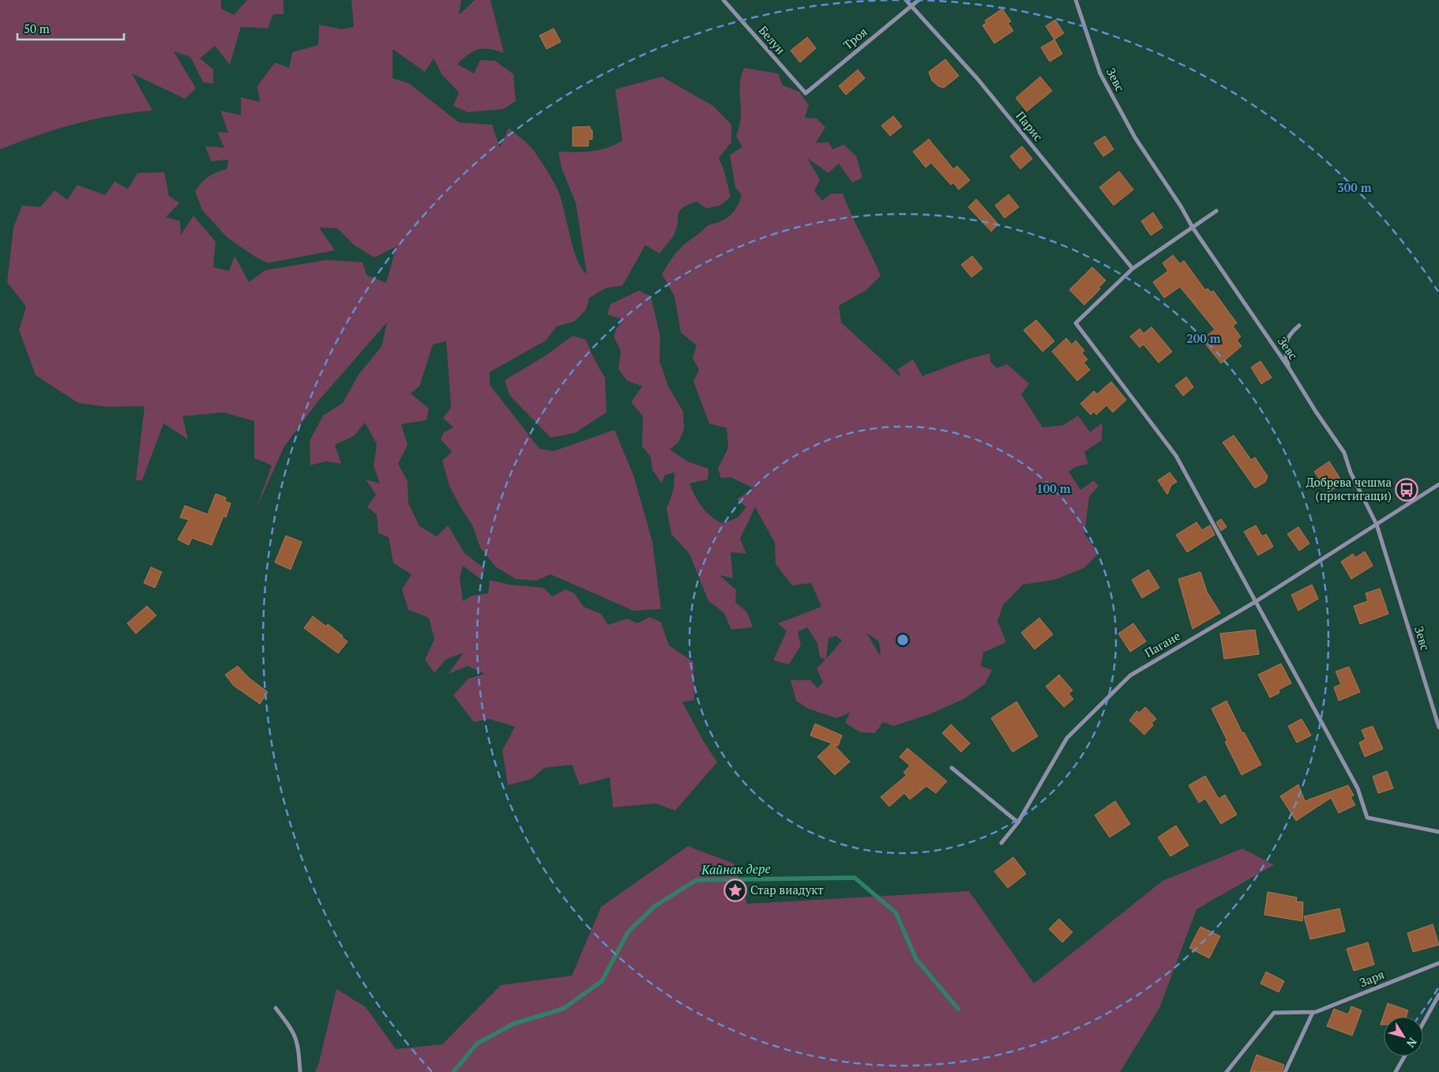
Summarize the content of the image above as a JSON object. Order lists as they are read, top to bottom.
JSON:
{
  "streets": {
    "street": [
      "Троя",
      "Белун",
      "Зевс",
      "Парис",
      "Пагане",
      "Заря"
    ]
  },
  "crossings": [
    ["Троя", "Белун"],
    ["Троя", "Парис"],
    ["Зевс", "Пагане"]
  ],
  "water": ["Кайнак дере"],
  "places": {
    "bus stop": ["Добрева чешма (пристигащи)"],
    "place": ["Стар виадукт"]
  },
  "scale_bar": "50 m",
  "north": "bottom right",
  "rings": ["300 m", "200 m", "100 m"]
}
